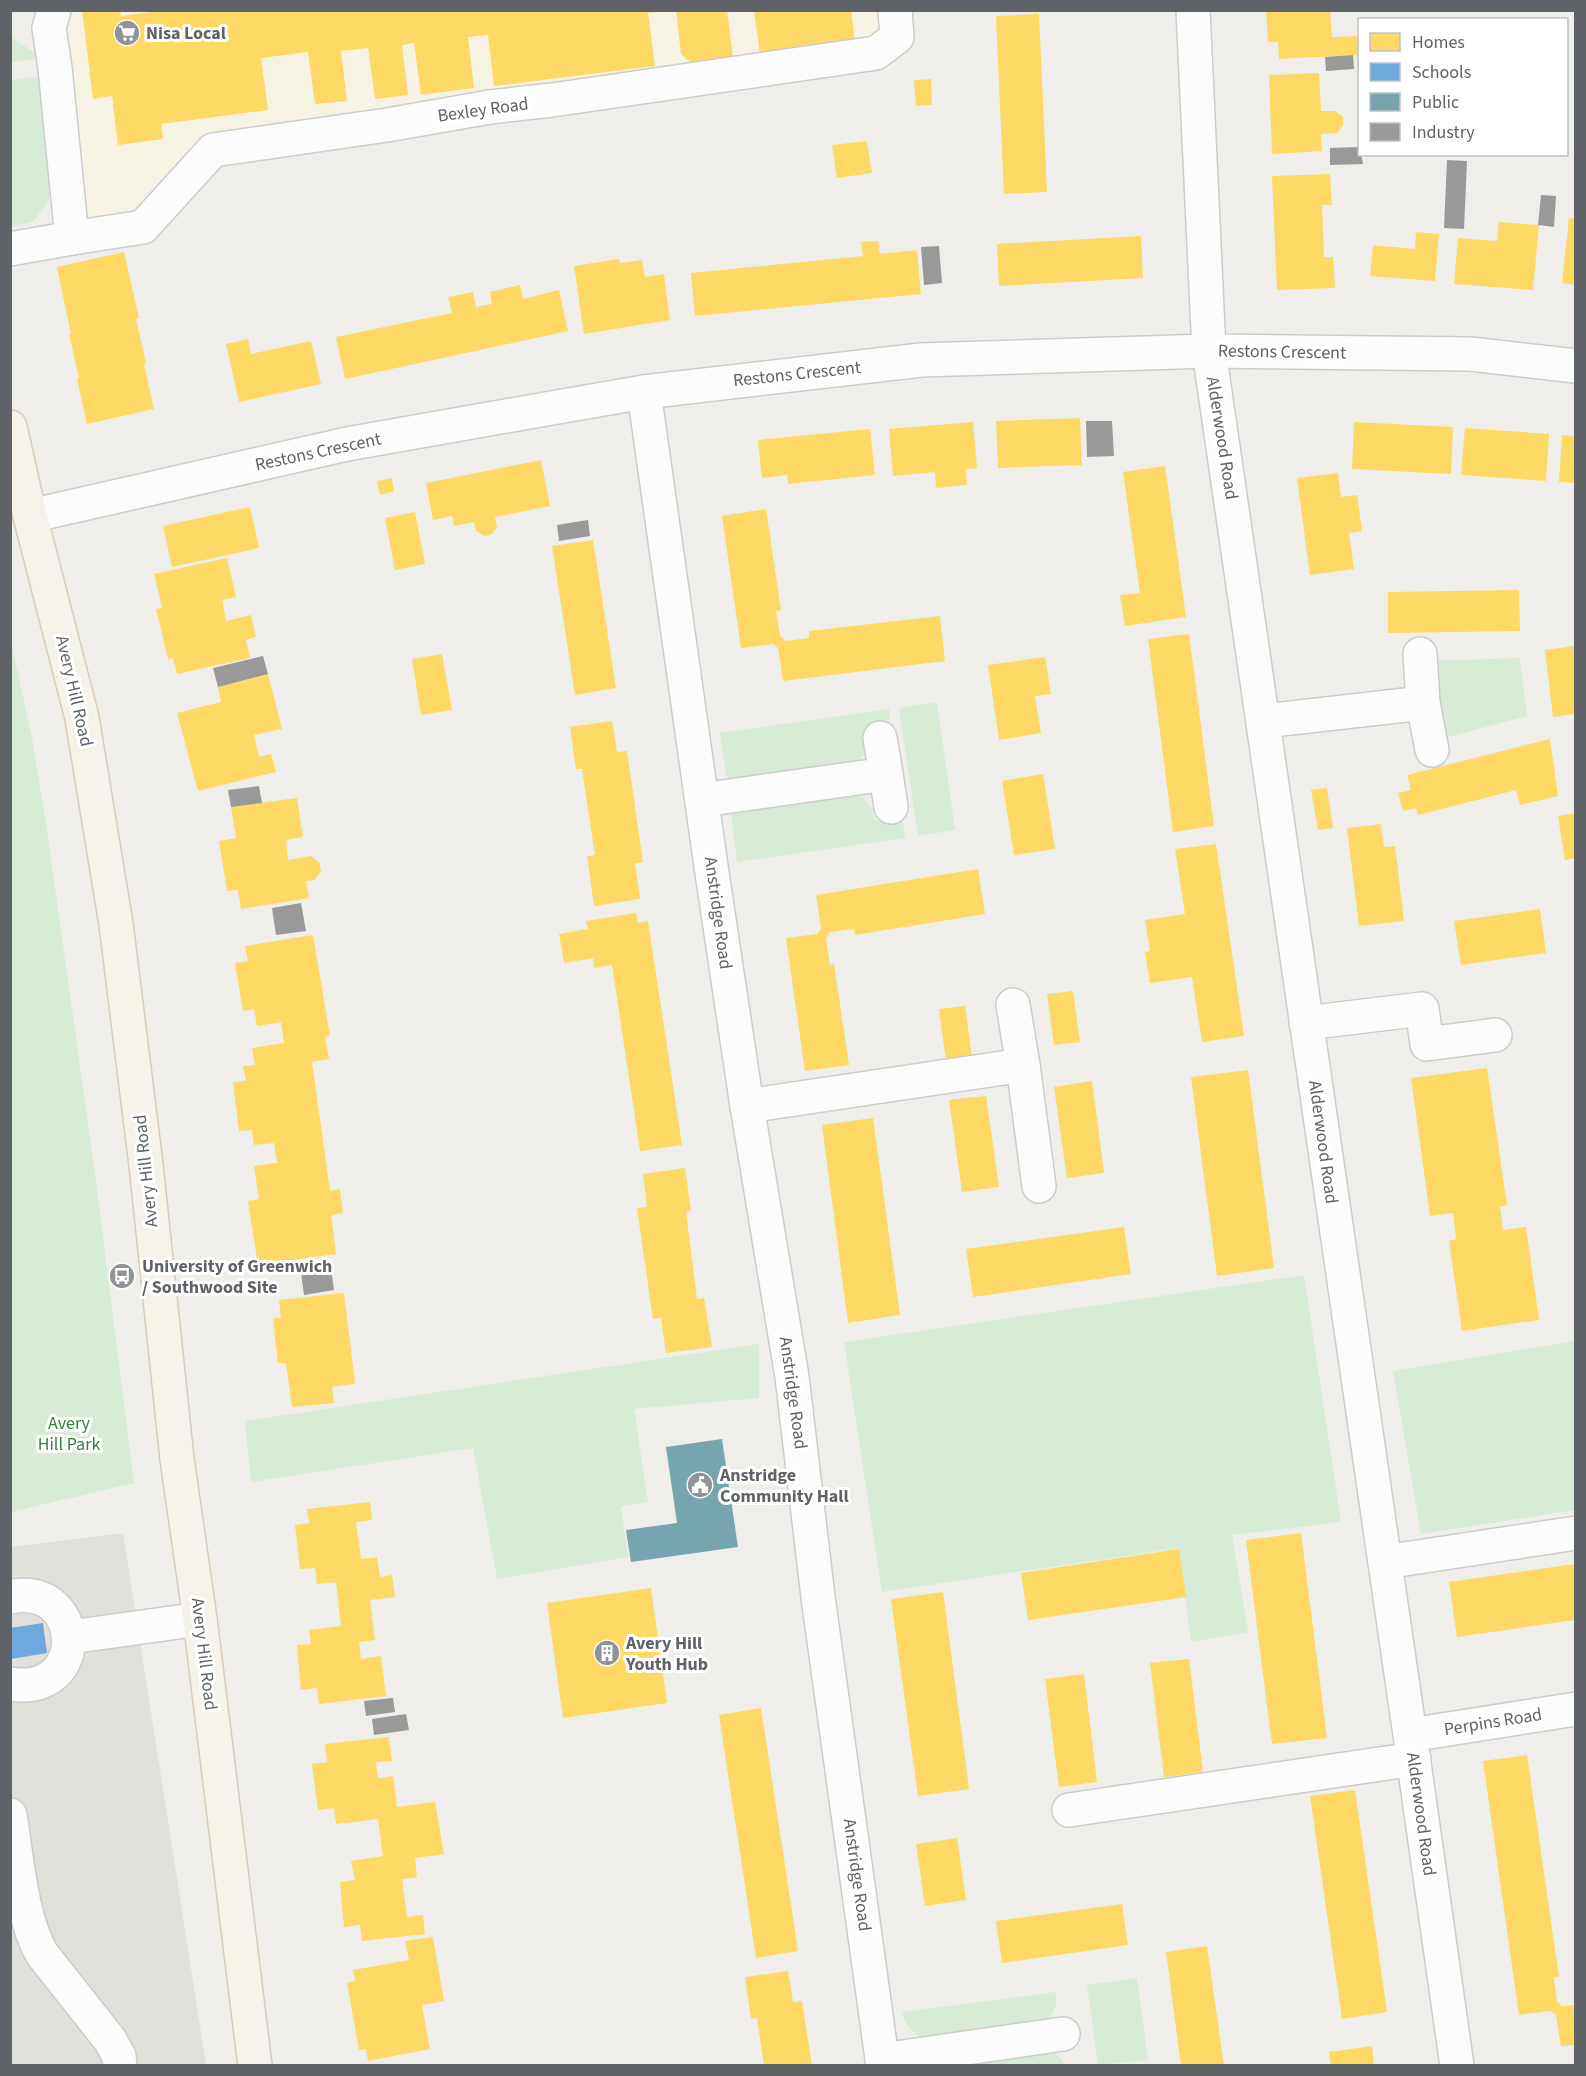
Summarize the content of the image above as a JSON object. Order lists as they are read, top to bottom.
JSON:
{
  "streets": {
    "main road": ["Avery Hill Road"],
    "street": [
      "Bexley Road",
      "Restons Crescent",
      "Alderwood Road",
      "Anstridge Road",
      "Perpins Road"
    ]
  },
  "crossings": [
    ["Restons Crescent", "Alderwood Road"],
    ["Restons Crescent", "Avery Hill Road"],
    ["Restons Crescent", "Anstridge Road"],
    ["Alderwood Road", "Perpins Road"]
  ],
  "parks": ["Avery Hill Park"],
  "places": {
    "supermarket": ["Nisa Local"],
    "bus stop": ["University of Greenwich / Southwood Site"],
    "public building": ["Anstridge Community Hall"],
    "building": ["Avery Hill Youth Hub"]
  },
  "legend": [
    "Homes",
    "Schools",
    "Public",
    "Industry"
  ]
}
